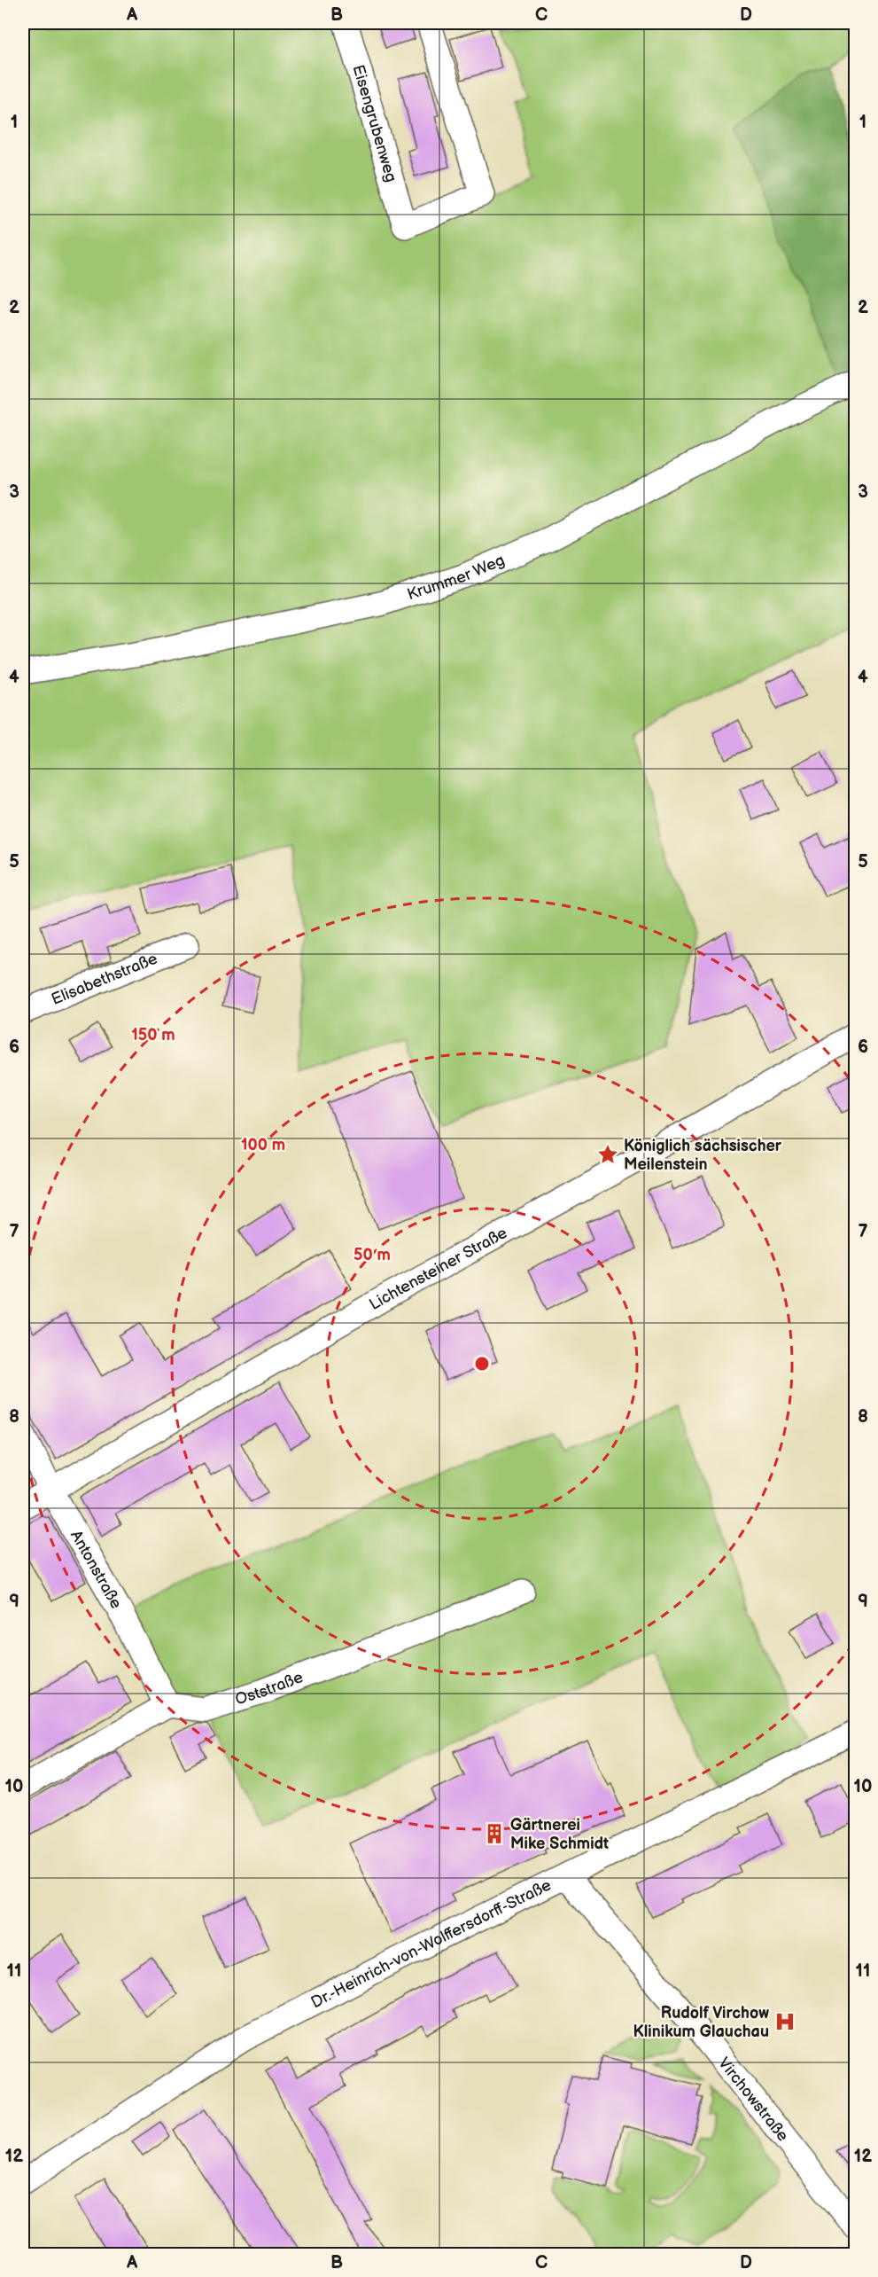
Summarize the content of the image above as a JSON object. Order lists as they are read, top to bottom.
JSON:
{
  "streets": {
    "street": [
      "Eisengrubenweg",
      "Krummer Weg",
      "Elisabethstraße",
      "Lichtensteiner Straße",
      "Antonstraße",
      "Oststraße",
      "Dr.-Heinrich-von-Wolffersdorff-Straße",
      "Virchowstraße"
    ]
  },
  "crossings": [
    ["Lichtensteiner Straße", "Antonstraße"],
    ["Antonstraße", "Oststraße"],
    ["Dr.-Heinrich-von-Wolffersdorff-Straße", "Virchowstraße"]
  ],
  "places": {
    "place": ["Königlich sächsischer Meilenstein"],
    "building": ["Gärtnerei Mike Schmidt"],
    "hospital": ["Rudolf Virchow Klinikum Glauchau"]
  },
  "grid": {
    "columns": [
      "A",
      "B",
      "C",
      "D"
    ],
    "rows": [
      "1",
      "2",
      "3",
      "4",
      "5",
      "6",
      "7",
      "8",
      "9",
      "10",
      "11",
      "12"
    ]
  },
  "rings": ["150 m", "100 m", "50 m"]
}
